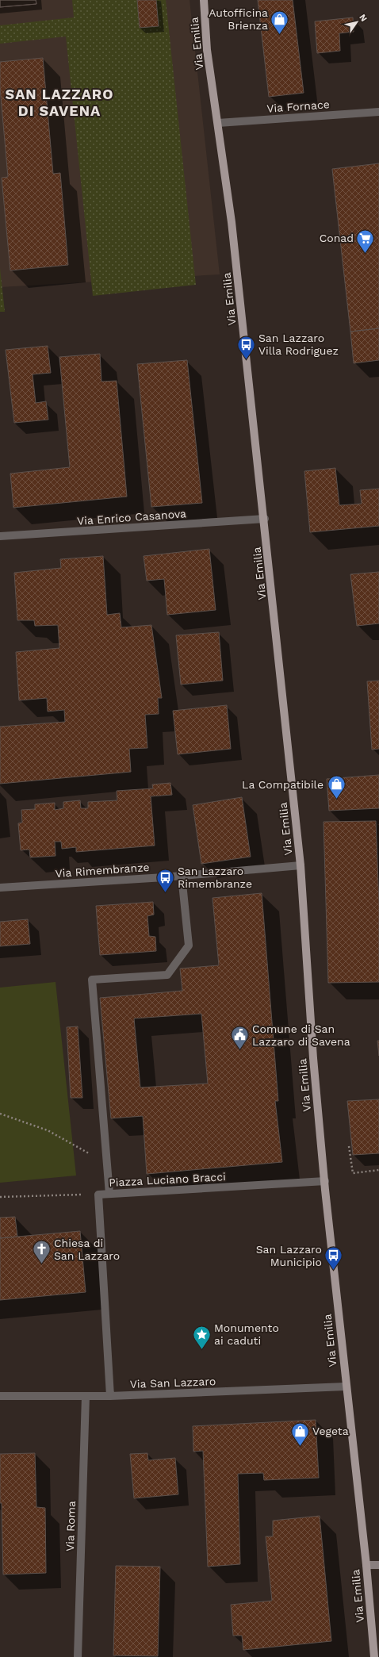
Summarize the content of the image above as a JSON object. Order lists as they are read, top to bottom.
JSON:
{
  "streets": {
    "main road": ["Via Emilia"],
    "street": [
      "Via Fornace",
      "Via Enrico Casanova",
      "Via Rimembranze",
      "Piazza Luciano Bracci",
      "Via San Lazzaro",
      "Via Roma"
    ]
  },
  "crossings": [
    ["Via Emilia", "Via Fornace"],
    ["Via Emilia", "Via Enrico Casanova"],
    ["Via Emilia", "Via Rimembranze"],
    ["Via Emilia", "Piazza Luciano Bracci"],
    ["Via Emilia", "Via San Lazzaro"],
    ["Piazza Luciano Bracci", "Via San Lazzaro"],
    ["Via San Lazzaro", "Via Roma"]
  ],
  "districts": ["SAN LAZZARO DI SAVENA"],
  "places": {
    "shop": ["Autofficina Brienza", "La Compatibile", "Vegeta"],
    "supermarket": ["Conad"],
    "bus stop": ["San Lazzaro Villa Rodriguez", "San Lazzaro Rimembranze", "San Lazzaro Municipio"],
    "public building": ["Comune di San Lazzaro di Savena"],
    "church": ["Chiesa di San Lazzaro"],
    "place": ["Monumento ai caduti"]
  },
  "north": "top right"
}
